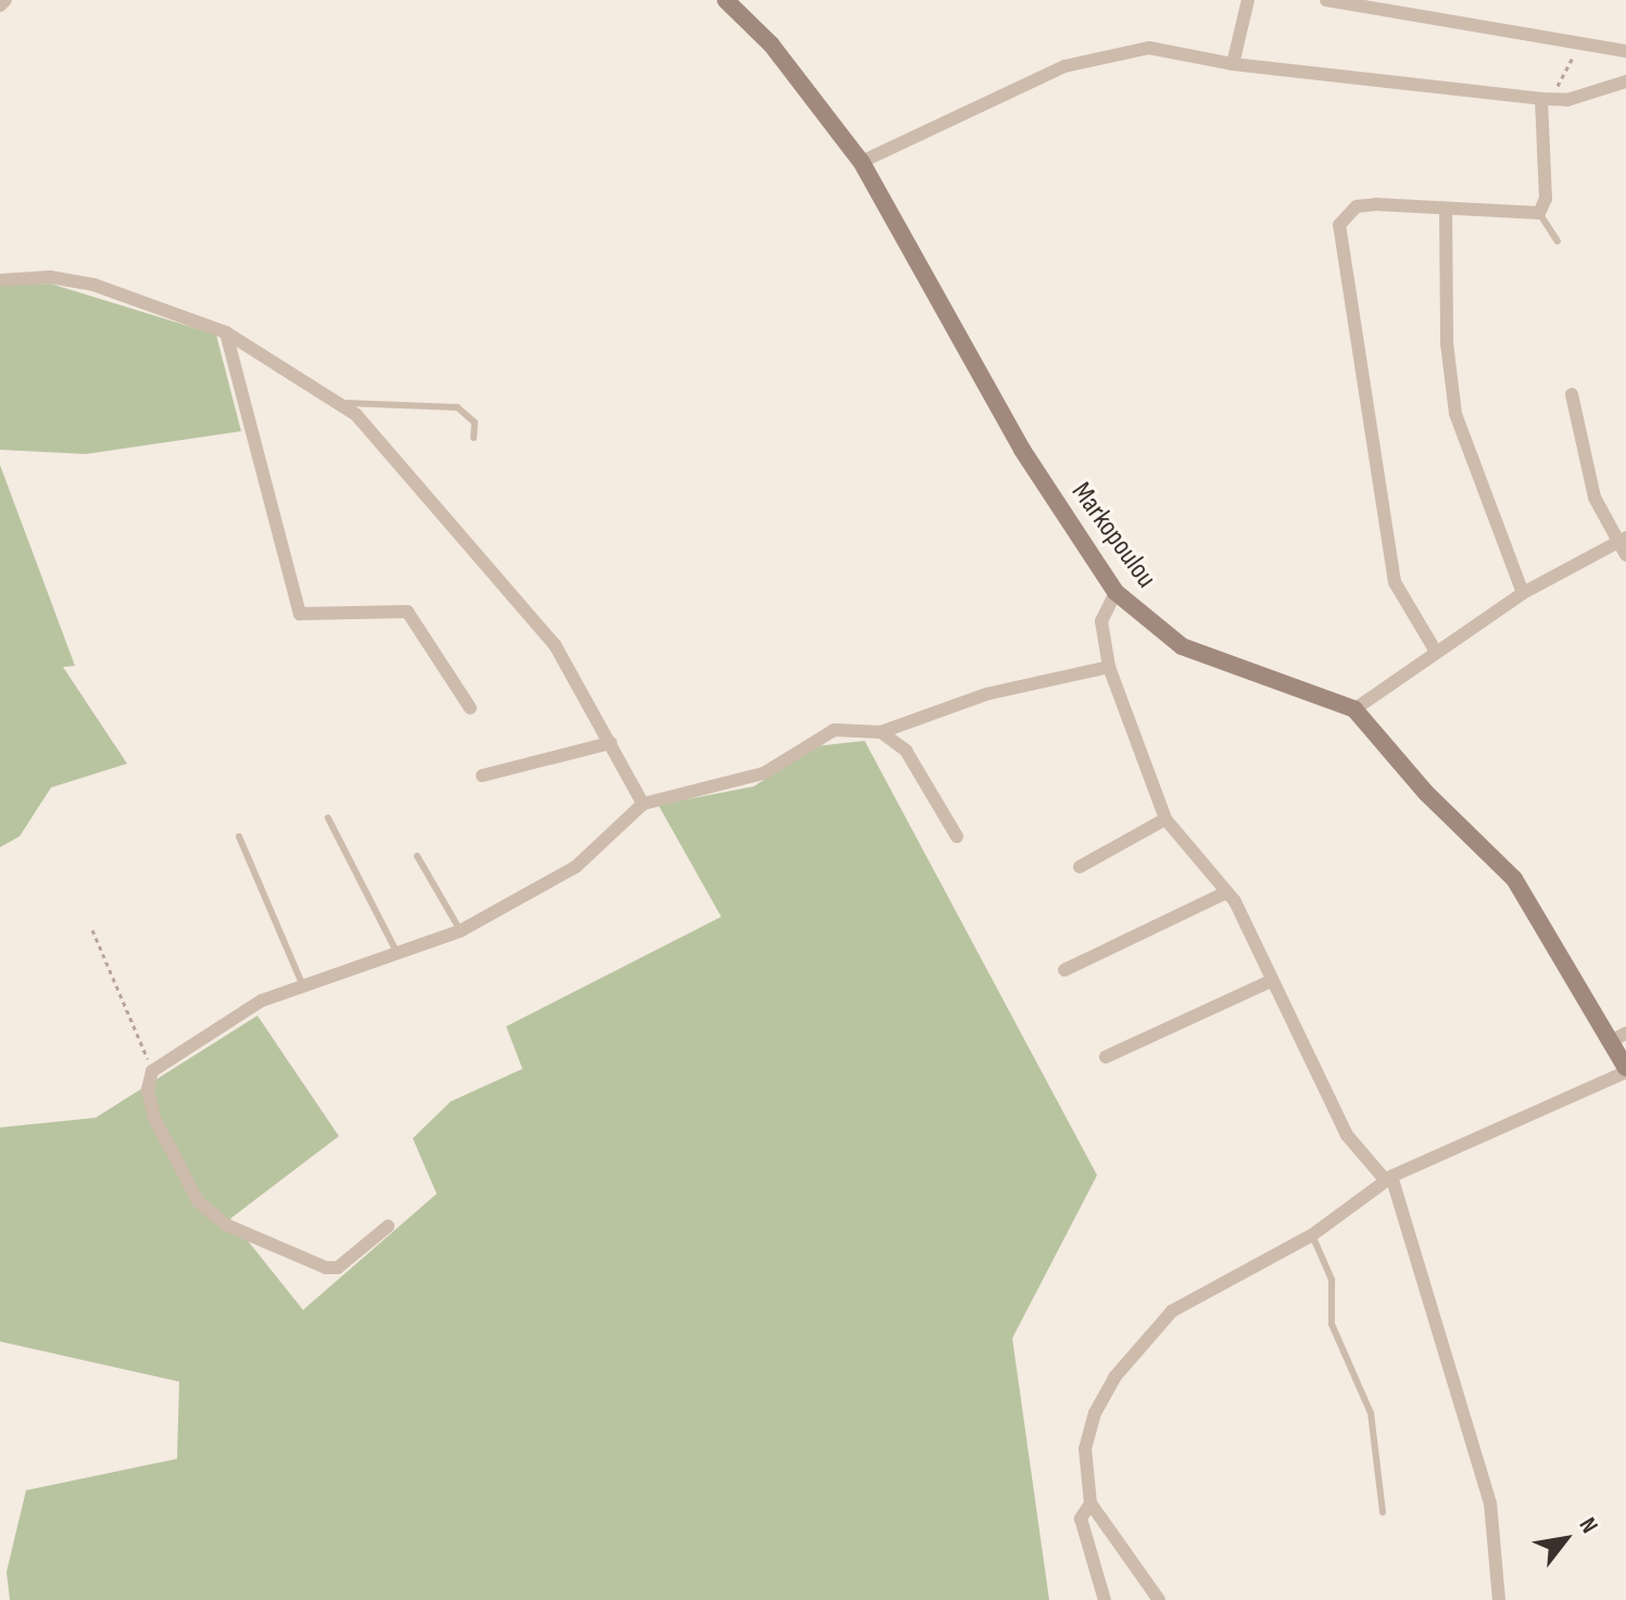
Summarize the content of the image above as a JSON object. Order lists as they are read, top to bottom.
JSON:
{
  "streets": {
    "street": ["Markopoulou"]
  },
  "north": "top right"
}
